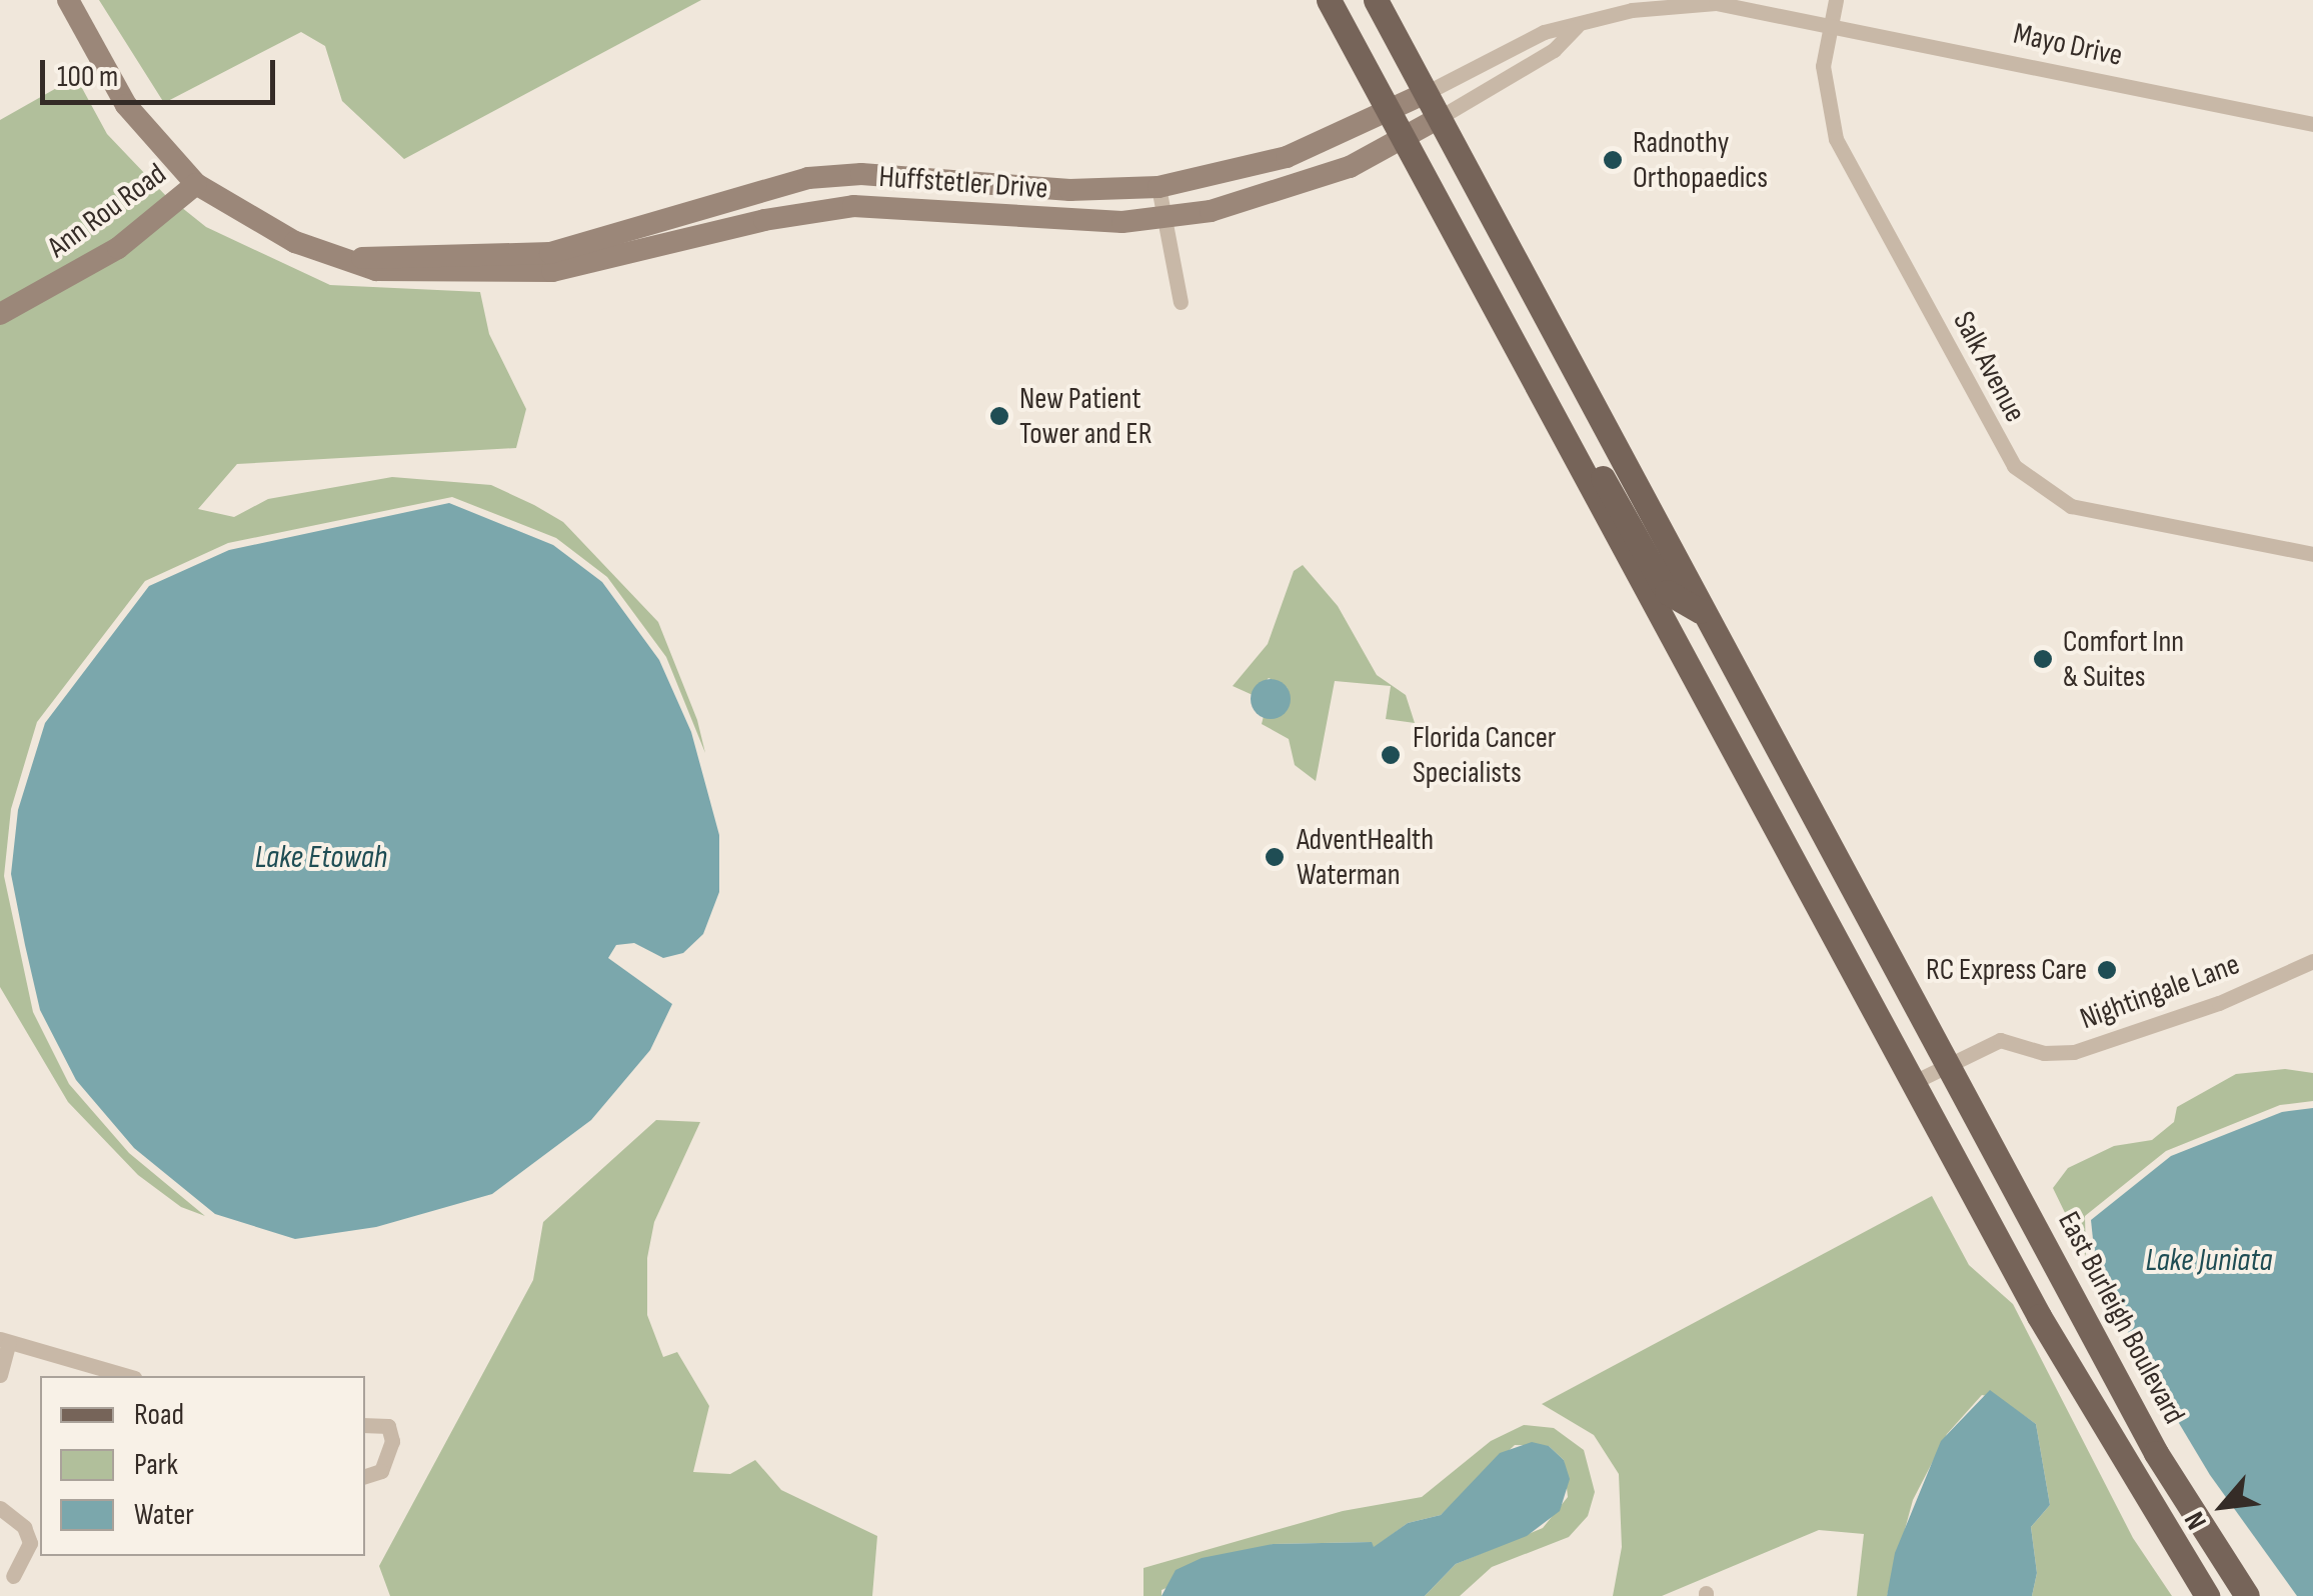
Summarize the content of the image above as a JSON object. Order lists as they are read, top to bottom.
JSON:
{
  "streets": {
    "main road": ["East Burleigh Boulevard"],
    "street": [
      "Mayo Drive",
      "Huffstetler Drive",
      "Ann Rou Road",
      "Salk Avenue",
      "Nightingale Lane"
    ]
  },
  "crossings": [
    ["Mayo Drive", "Huffstetler Drive"],
    ["Mayo Drive", "Salk Avenue"],
    ["Mayo Drive", "East Burleigh Boulevard"],
    ["Huffstetler Drive", "Ann Rou Road"],
    ["Huffstetler Drive", "East Burleigh Boulevard"],
    ["Nightingale Lane", "East Burleigh Boulevard"]
  ],
  "water": ["Lake Etowah", "Lake Juniata"],
  "places": [
    "Radnothy Orthopaedics",
    "New Patient Tower and ER",
    "Comfort Inn & Suites",
    "Florida Cancer Specialists",
    "AdventHealth Waterman",
    "RC Express Care"
  ],
  "legend": ["Road", "Park", "Water"],
  "scale_bar": "100 m",
  "north": "bottom left"
}
